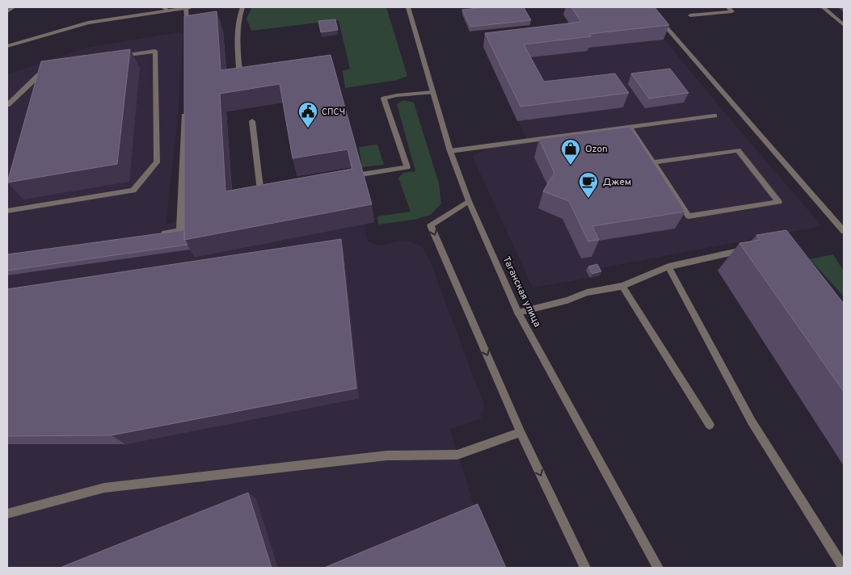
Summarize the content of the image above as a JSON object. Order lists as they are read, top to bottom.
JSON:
{
  "streets": {
    "street": ["Таганская улица"]
  },
  "places": {
    "public building": ["СПСЧ"],
    "shop": ["Ozon"],
    "cafe": ["Джем"]
  }
}
